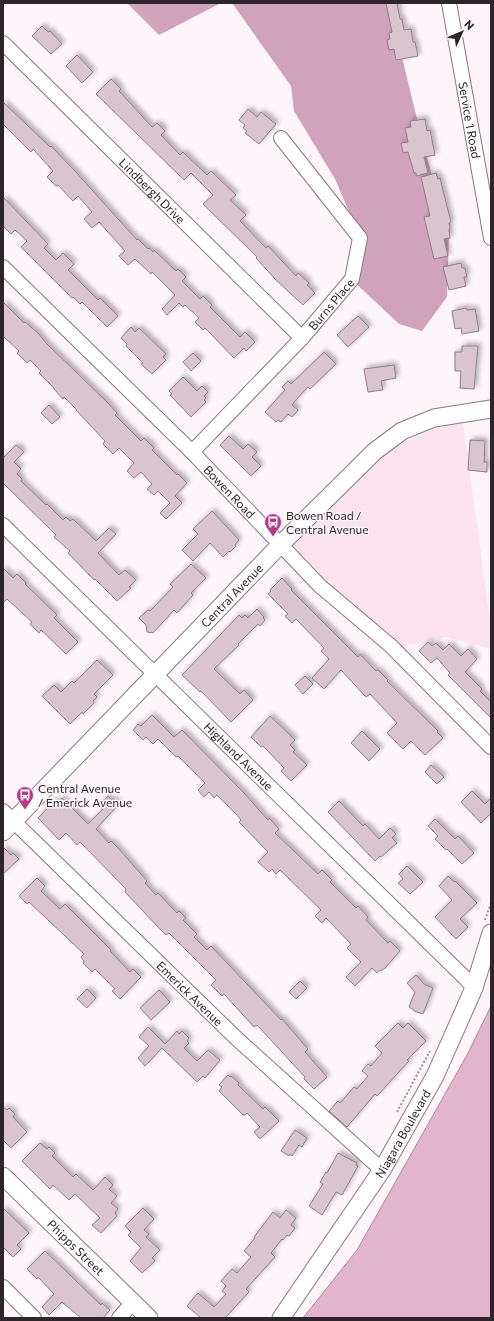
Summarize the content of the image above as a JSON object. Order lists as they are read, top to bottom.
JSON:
{
  "streets": {
    "main road": ["Central Avenue", "Niagara Boulevard", "Phipps Street"],
    "street": [
      "Service 1 Road",
      "Lindbergh Drive",
      "Burns Place",
      "Bowen Road",
      "Highland Avenue",
      "Emerick Avenue"
    ]
  },
  "crossings": [
    ["Lindbergh Drive", "Burns Place"],
    ["Burns Place", "Bowen Road"],
    ["Bowen Road", "Central Avenue"],
    ["Central Avenue", "Highland Avenue"],
    ["Central Avenue", "Emerick Avenue"],
    ["Highland Avenue", "Niagara Boulevard"],
    ["Emerick Avenue", "Niagara Boulevard"]
  ],
  "places": {
    "bus stop": ["Bowen Road / Central Avenue", "Central Avenue / Emerick Avenue"]
  },
  "north": "top right"
}
